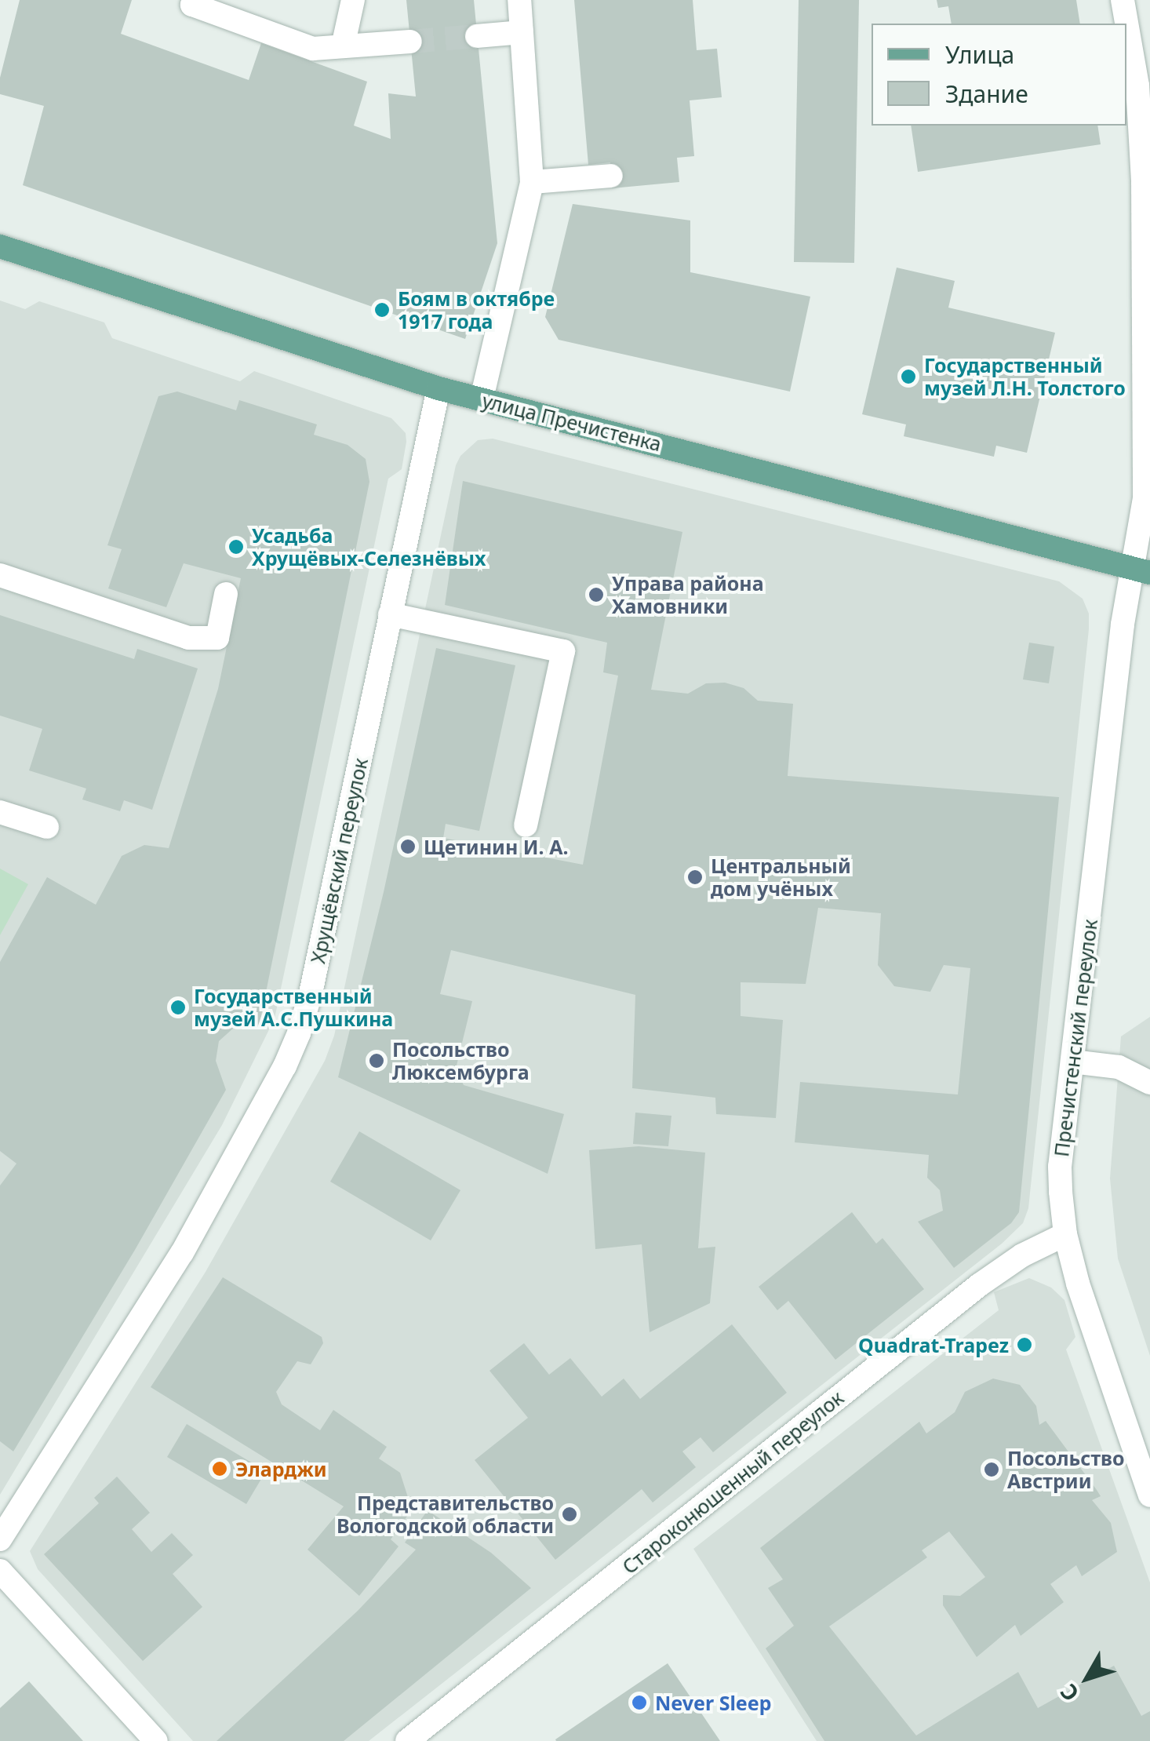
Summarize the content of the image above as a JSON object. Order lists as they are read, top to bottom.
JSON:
{
  "streets": {
    "main road": ["улица Пречистенка"],
    "street": ["Хрущёвский переулок", "Пречистенский переулок", "Староконюшенный переулок"]
  },
  "crossings": [
    ["улица Пречистенка", "Хрущёвский переулок"],
    ["улица Пречистенка", "Пречистенский переулок"],
    ["Пречистенский переулок", "Староконюшенный переулок"]
  ],
  "places": [
    "Боям в октябре 1917 года",
    "Государственный музей Л.Н. Толстого",
    "Усадьба Хрущёвых-Селезнёвых",
    "Управа района Хамовники",
    "Щетинин И. А.",
    "Центральный дом учёных",
    "Государственный музей А.С.Пушкина",
    "Посольство Люксембурга",
    "Quadrat-Trapez",
    "Эларджи",
    "Посольство Австрии",
    "Представительство Вологодской области",
    "Never Sleep"
  ],
  "legend": ["Улица", "Здание"],
  "north": "bottom left"
}
